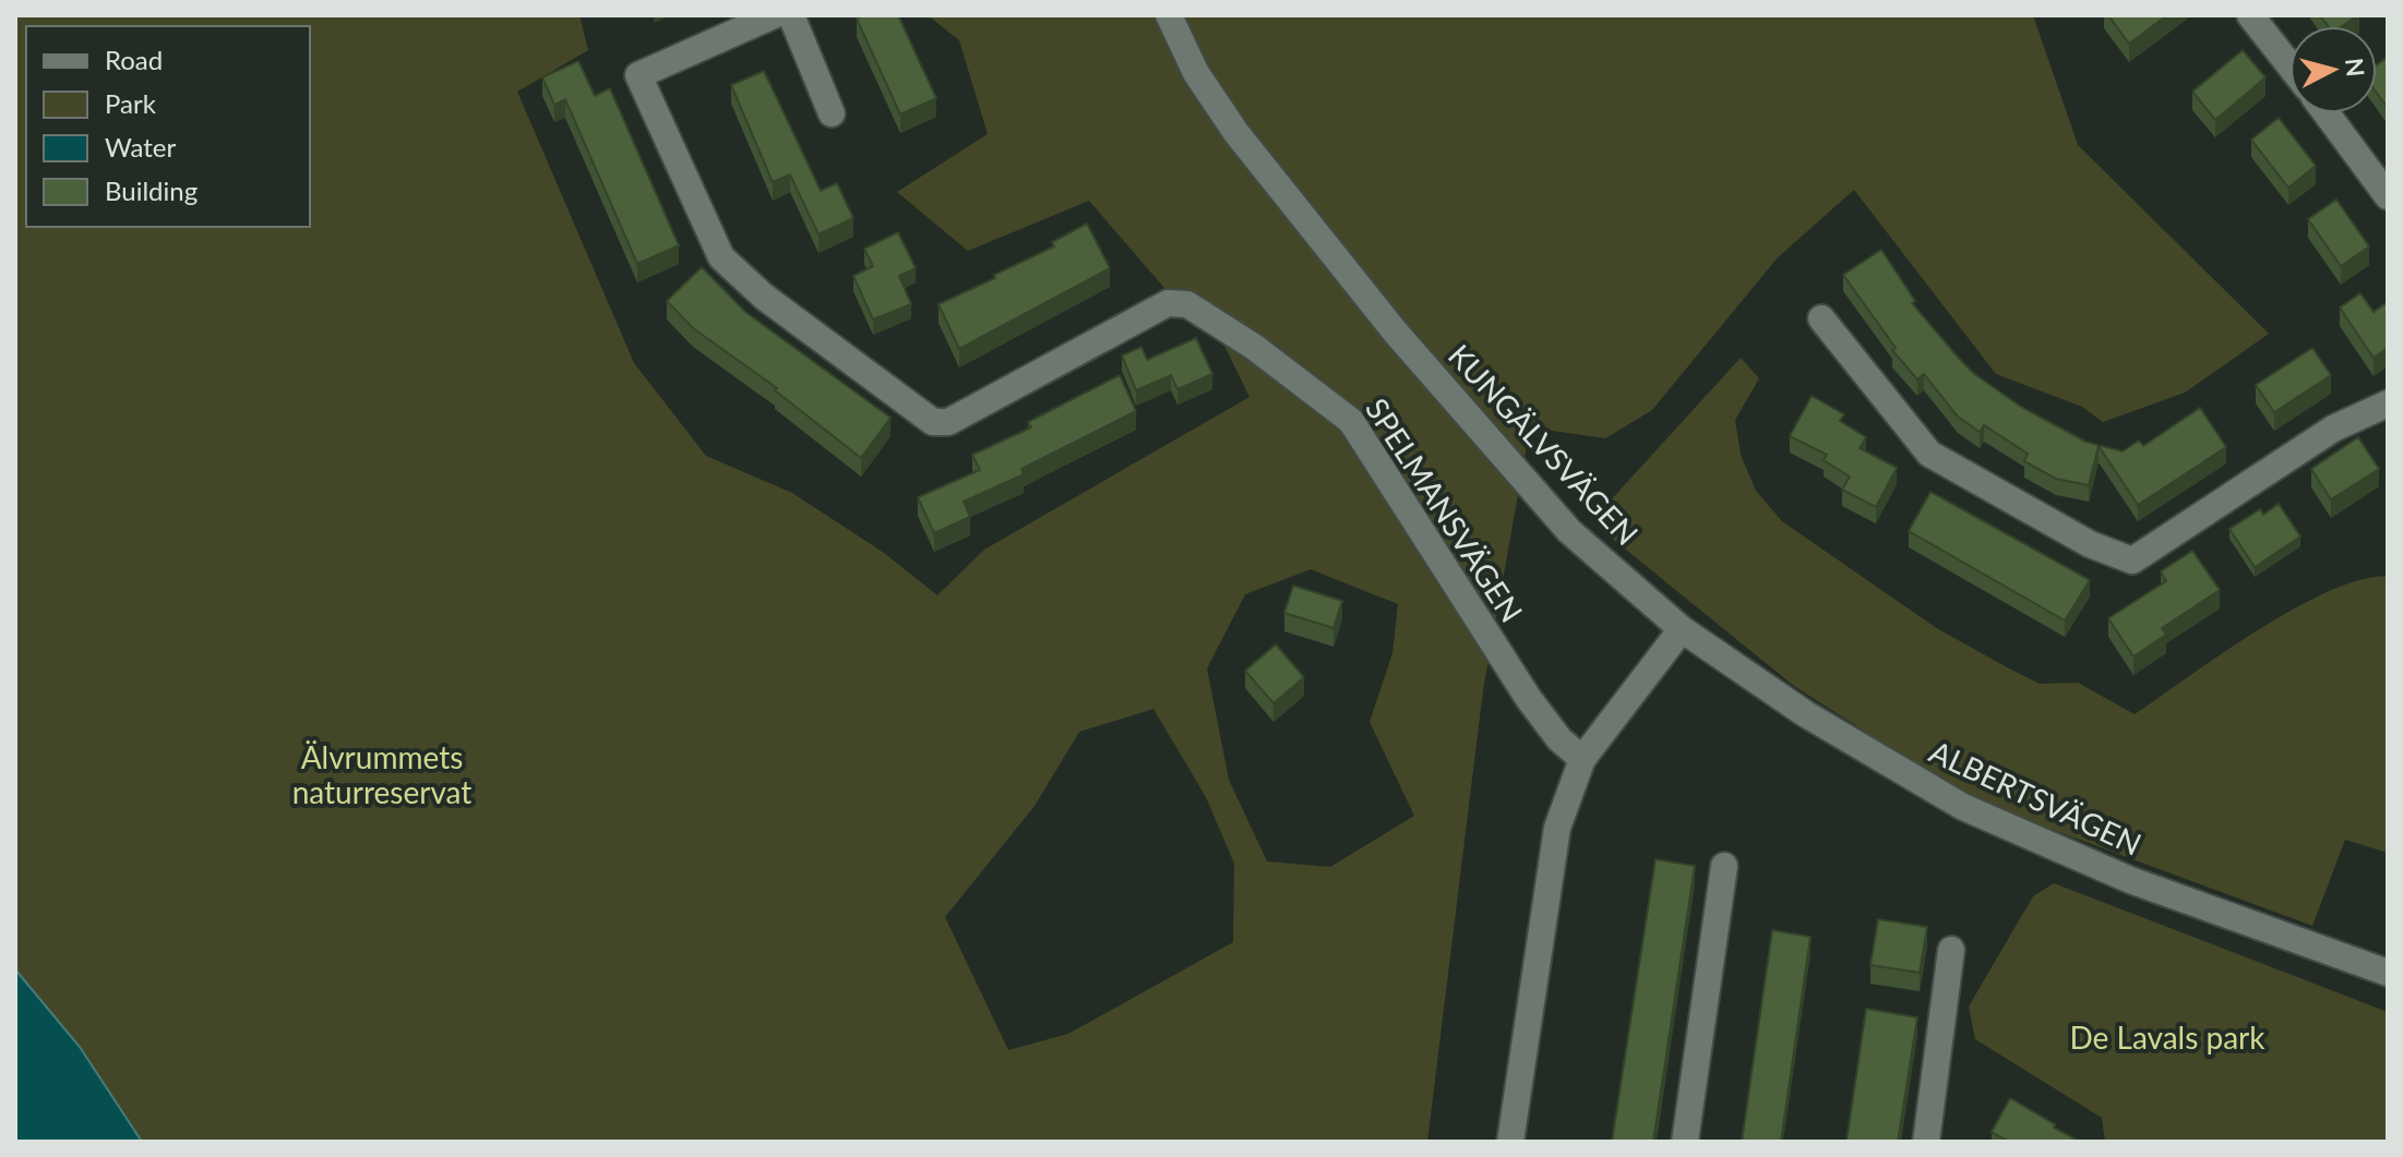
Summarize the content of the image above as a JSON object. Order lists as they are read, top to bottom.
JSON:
{
  "streets": {
    "street": ["KUNGÄLVSVÄGEN", "SPELMANSVÄGEN", "ALBERTSVÄGEN"]
  },
  "crossings": [
    ["KUNGÄLVSVÄGEN", "ALBERTSVÄGEN"]
  ],
  "parks": ["Älvrummets naturreservat", "De Lavals park"],
  "legend": [
    "Road",
    "Park",
    "Water",
    "Building"
  ],
  "north": "right"
}
